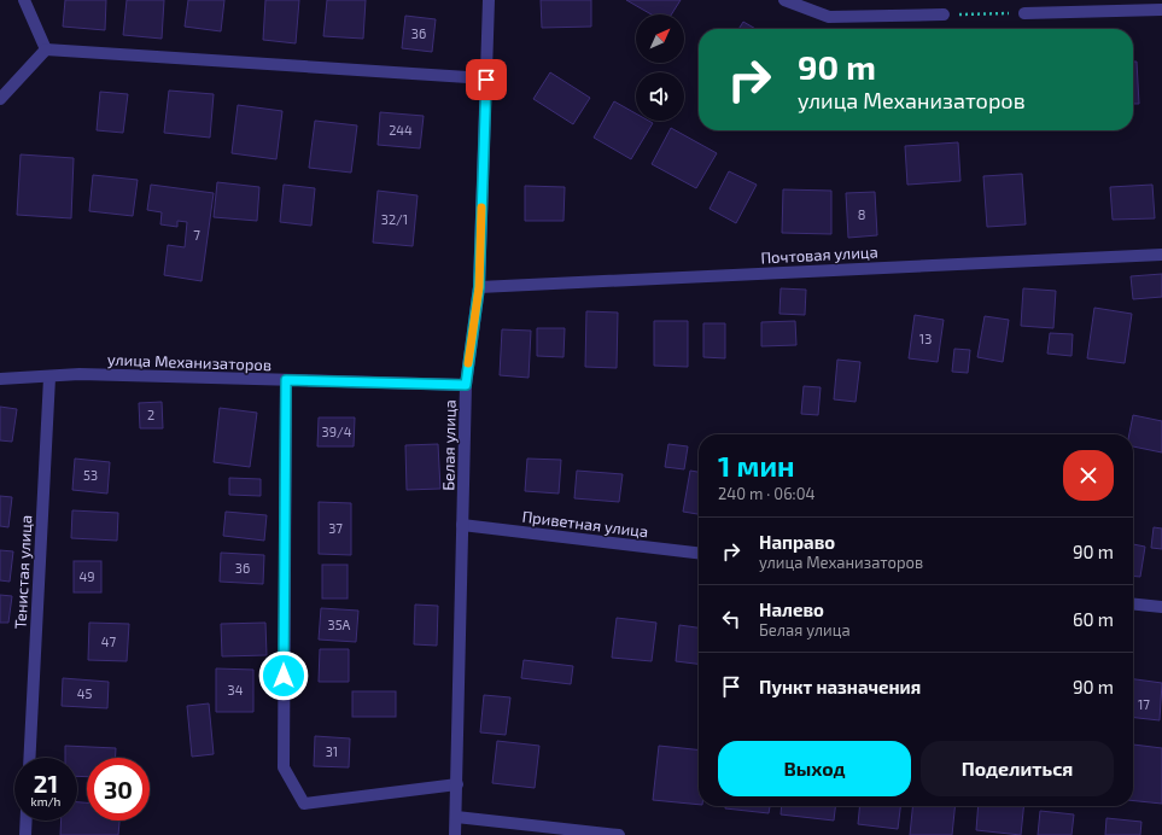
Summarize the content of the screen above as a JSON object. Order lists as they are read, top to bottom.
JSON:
{
  "streets": {
    "street": [
      "Почтовая улица",
      "улица Механизаторов",
      "Белая улица",
      "Приветная улица",
      "Тенистая улица"
    ]
  },
  "crossings": [
    ["Почтовая улица", "Белая улица"],
    ["улица Механизаторов", "Белая улица"],
    ["улица Механизаторов", "Тенистая улица"],
    ["Белая улица", "Приветная улица"]
  ],
  "house_numbers": [
    "36",
    "244",
    "8",
    "32/1",
    "7",
    "13",
    "2",
    "39/4",
    "53",
    "37",
    "36",
    "49",
    "35А",
    "47",
    "34",
    "45",
    "17",
    "31"
  ],
  "north": "top right",
  "page": {
    "turn": ["90 m", "улица Механизаторов"],
    "heading": ["1 мин", "240 m · 06:04"],
    "list": [
      {
        "name": "Направо",
        "note": "улица Механизаторов",
        "value": "90 m"
      },
      {
        "name": "Налево",
        "note": "Белая улица",
        "value": "60 m"
      },
      {
        "name": "Пункт назначения",
        "value": "90 m"
      }
    ],
    "buttons": ["Выход", "Поделиться"],
    "speed": "21 km/h",
    "limit": "30"
  }
}
